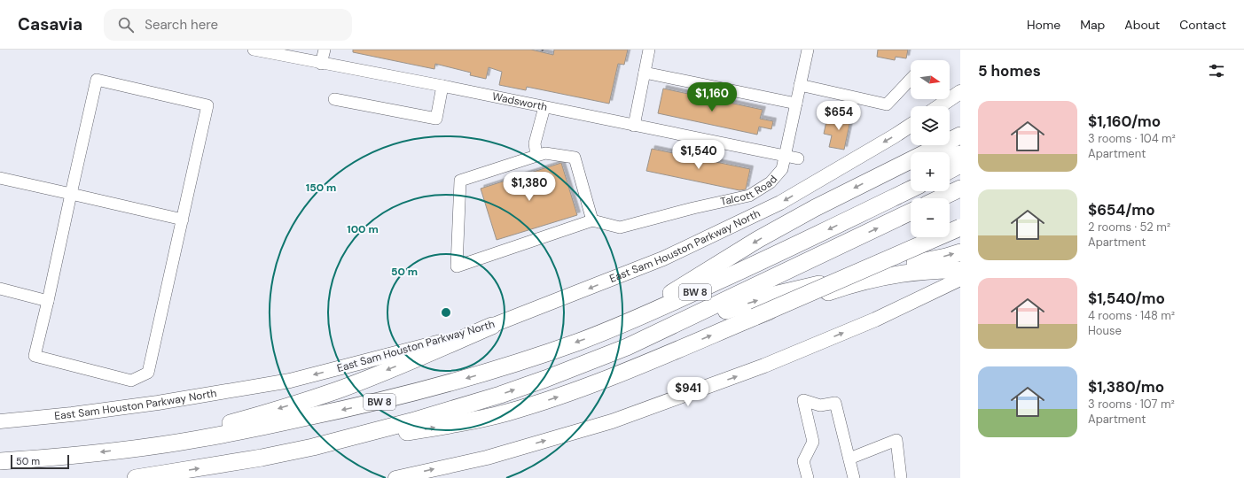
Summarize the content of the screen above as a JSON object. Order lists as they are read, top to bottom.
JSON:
{
  "streets": {
    "highway": ["BW 8"],
    "main road": ["East Sam Houston Parkway North"],
    "street": ["Wadsworth", "Talcott Road"]
  },
  "crossings": [
    ["Wadsworth", "Talcott Road"]
  ],
  "one_way": ["East Sam Houston Parkway North"],
  "scale_bar": "50 m",
  "north": "right",
  "page": {
    "header": "Casavia",
    "search": "Search here",
    "nav": [
      "Home",
      "Map",
      "About",
      "Contact"
    ],
    "heading": "5 homes",
    "map_buttons": ["+", "−"],
    "price": [
      "$1,160",
      "$654",
      "$1,540",
      "$1,380",
      "$941"
    ],
    "list": [
      {
        "name": "$1,160/mo",
        "note": "3 rooms · 104 m² · Apartment"
      },
      {
        "name": "$654/mo",
        "note": "2 rooms · 52 m² · Apartment"
      },
      {
        "name": "$1,540/mo",
        "note": "4 rooms · 148 m² · House"
      },
      {
        "name": "$1,380/mo",
        "note": "3 rooms · 107 m² · Apartment"
      }
    ],
    "scale": "50 m"
  },
  "rings": ["150 m", "100 m", "50 m"]
}
